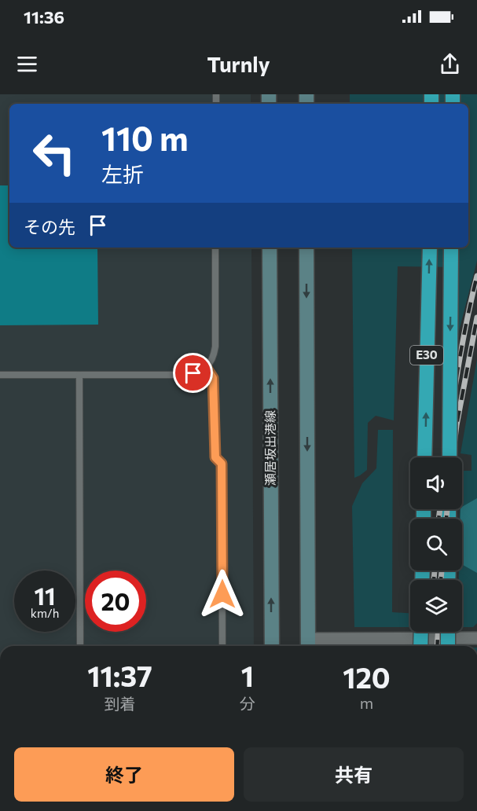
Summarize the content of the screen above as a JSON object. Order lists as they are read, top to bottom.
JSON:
{
  "streets": {
    "highway": ["E30"],
    "main road": ["瀬居坂出港線"]
  },
  "page": {
    "status": "11:36",
    "header": "Turnly",
    "turn": ["110 m", "左折"],
    "then": "その先",
    "speed": "11 km/h",
    "limit": "20",
    "eta": [
      "11:37",
      "到着",
      "1",
      "分",
      "120",
      "m"
    ],
    "buttons": ["終了", "共有"]
  }
}
